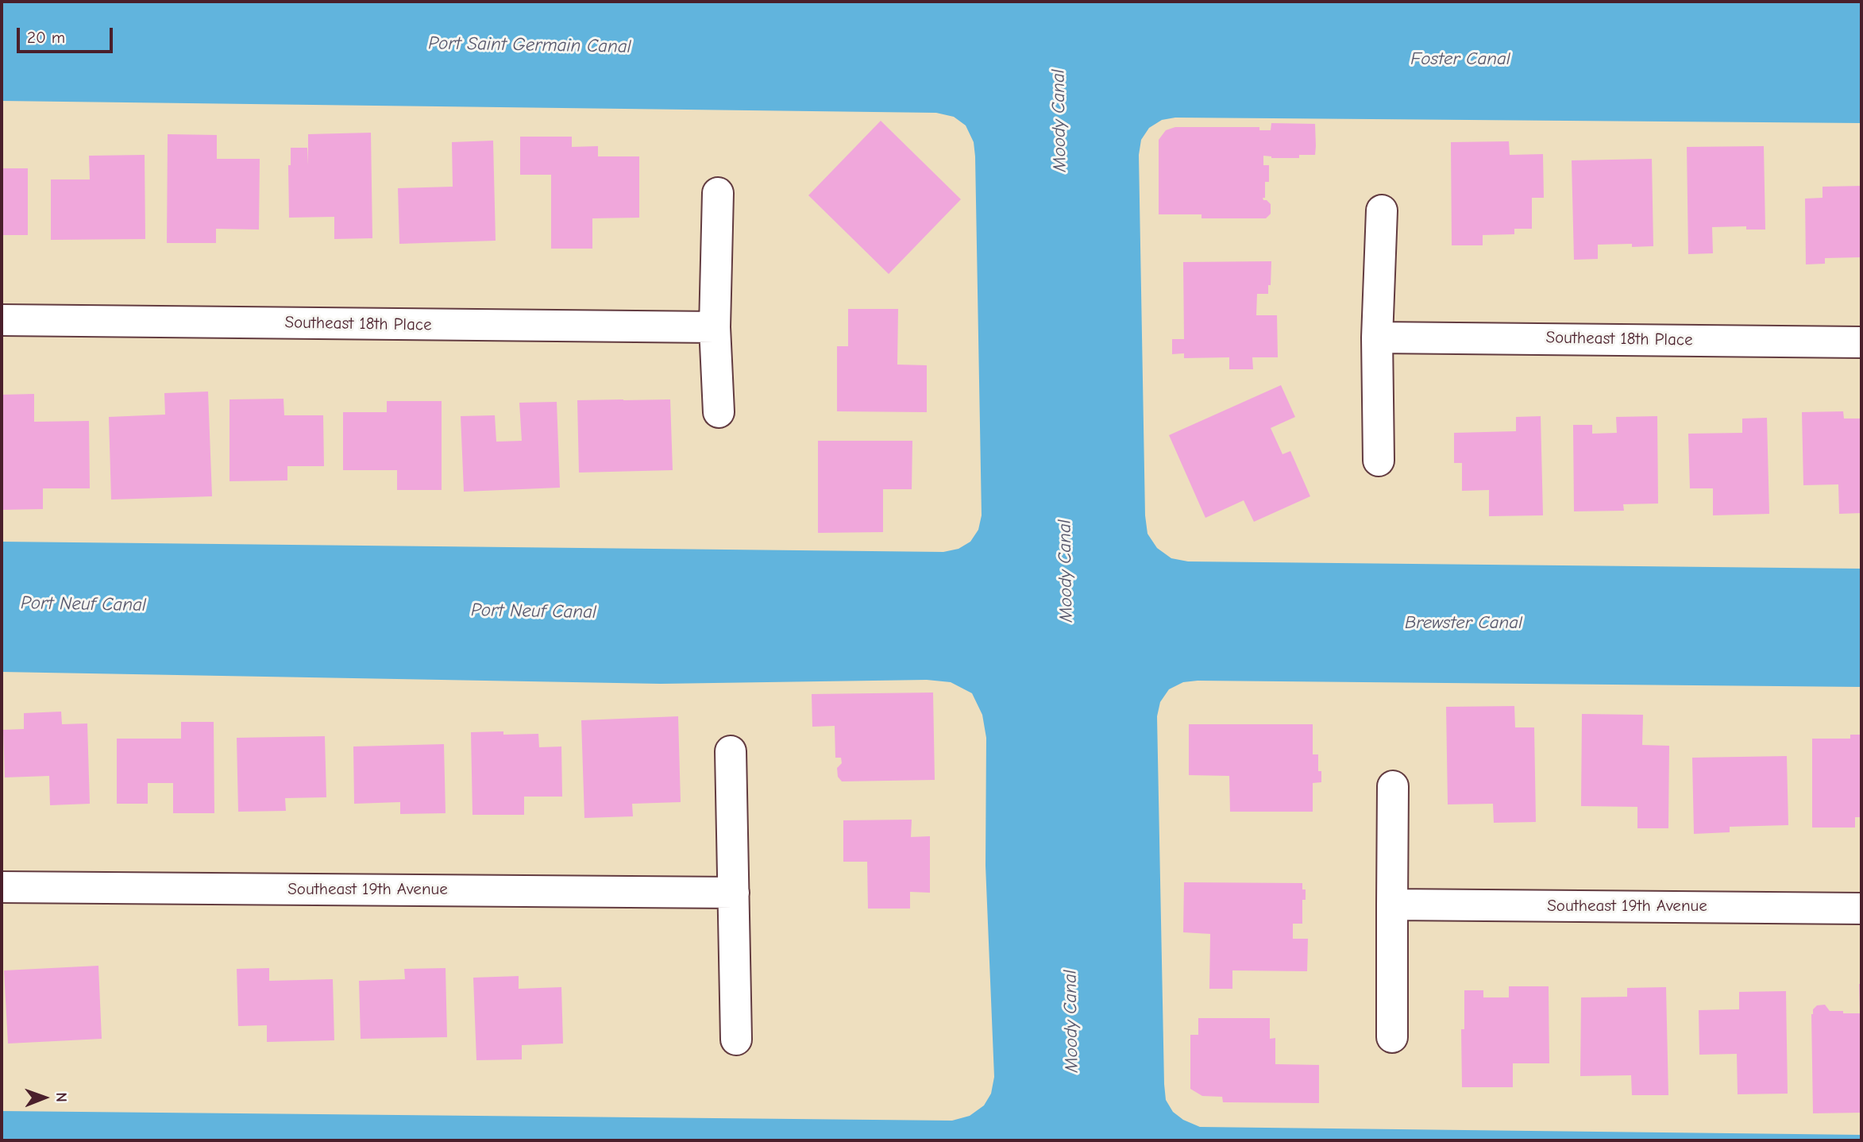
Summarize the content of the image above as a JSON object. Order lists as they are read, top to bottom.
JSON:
{
  "streets": {
    "street": ["Southeast 18th Place", "Southeast 19th Avenue"]
  },
  "water": [
    "Port Saint Germain Canal",
    "Foster Canal",
    "Moody Canal",
    "Port Neuf Canal",
    "Brewster Canal"
  ],
  "scale_bar": "20 m",
  "north": "right"
}
